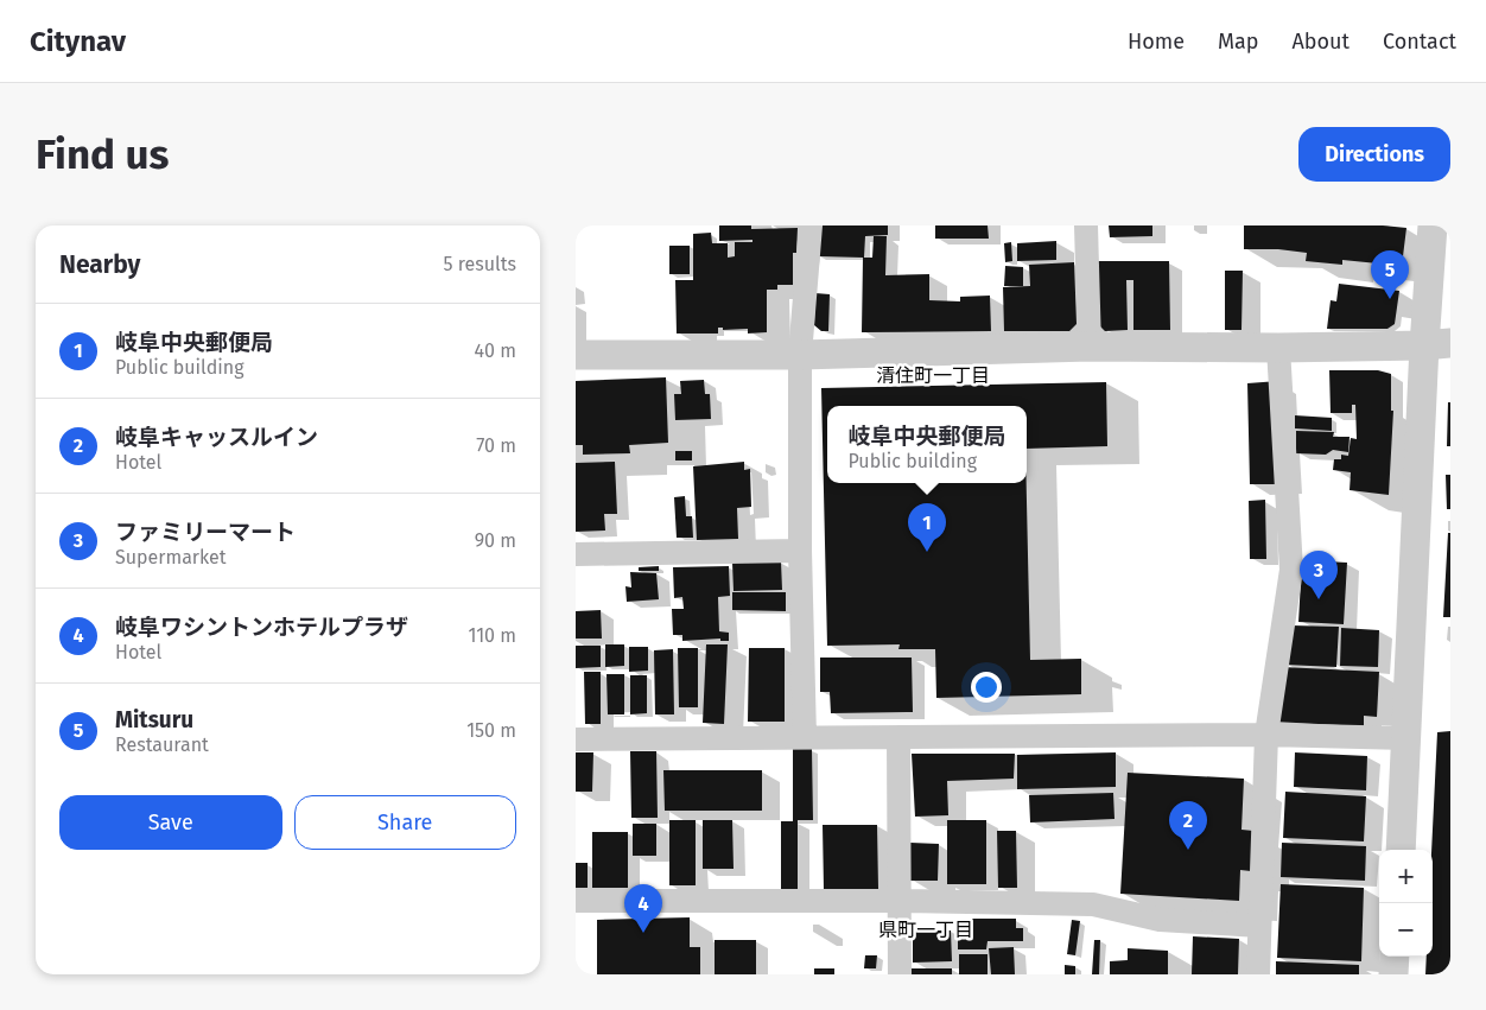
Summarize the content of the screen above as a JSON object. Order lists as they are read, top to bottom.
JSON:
{
  "districts": ["清住町一丁目", "県町一丁目"],
  "page": {
    "header": "Citynav",
    "nav": [
      "Home",
      "Map",
      "About",
      "Contact"
    ],
    "buttons": [
      "Directions",
      ["Save", "Share"]
    ],
    "title": "Find us",
    "heading": ["Nearby", "5 results"],
    "pins": [
      "5",
      "1",
      "3",
      "2",
      "4"
    ],
    "list": [
      {
        "mark": "1",
        "name": "岐阜中央郵便局",
        "note": "Public building",
        "value": "40 m"
      },
      {
        "mark": "2",
        "name": "岐阜キャッスルイン",
        "note": "Hotel",
        "value": "70 m"
      },
      {
        "mark": "3",
        "name": "ファミリーマート",
        "note": "Supermarket",
        "value": "90 m"
      },
      {
        "mark": "4",
        "name": "岐阜ワシントンホテルプラザ",
        "note": "Hotel",
        "value": "110 m"
      },
      {
        "mark": "5",
        "name": "Mitsuru",
        "note": "Restaurant",
        "value": "150 m"
      }
    ],
    "popup": ["岐阜中央郵便局", "Public building"],
    "map_buttons": ["+", "−"]
  }
}
